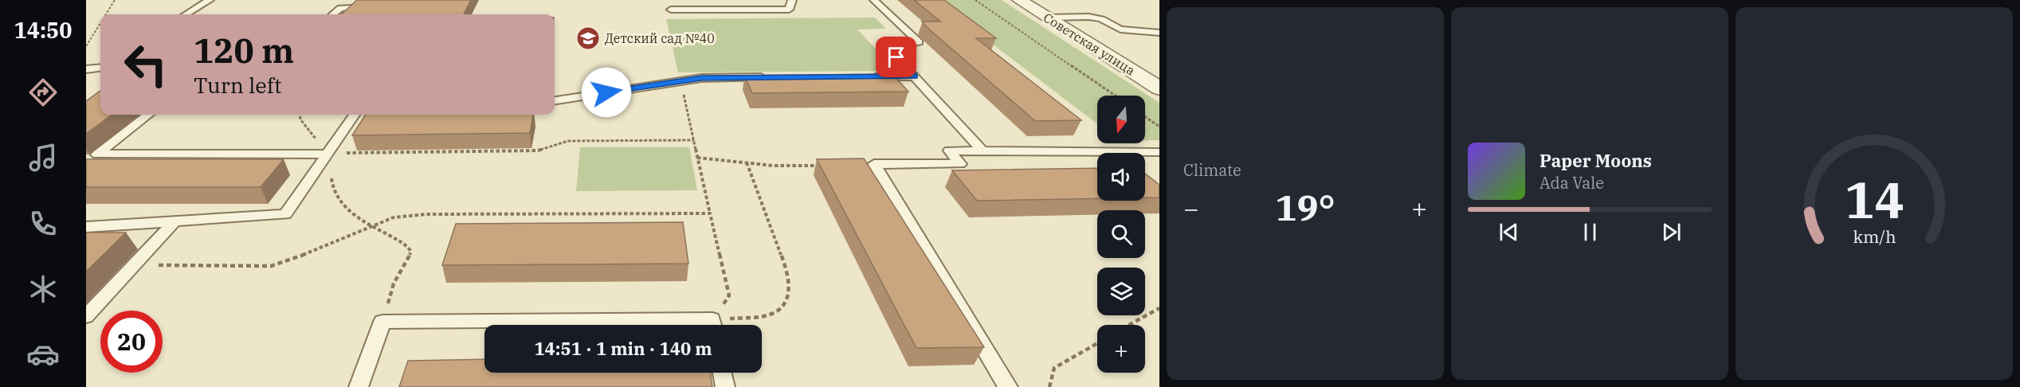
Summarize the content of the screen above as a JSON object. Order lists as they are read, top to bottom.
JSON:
{
  "streets": {
    "street": ["Советская улица"]
  },
  "places": {
    "school or university": ["Детский сад №40"]
  },
  "north": "bottom",
  "page": {
    "tabs": "14:50",
    "tile": "Climate",
    "turn": ["120 m", "Turn left"],
    "map_buttons": "+",
    "song": ["Paper Moons", "Ada Vale"],
    "heat": ["−", "19°", "+"],
    "limit": "20",
    "trip": "14:51 · 1 min · 140 m",
    "gauge": ["14", "km/h"]
  }
}
